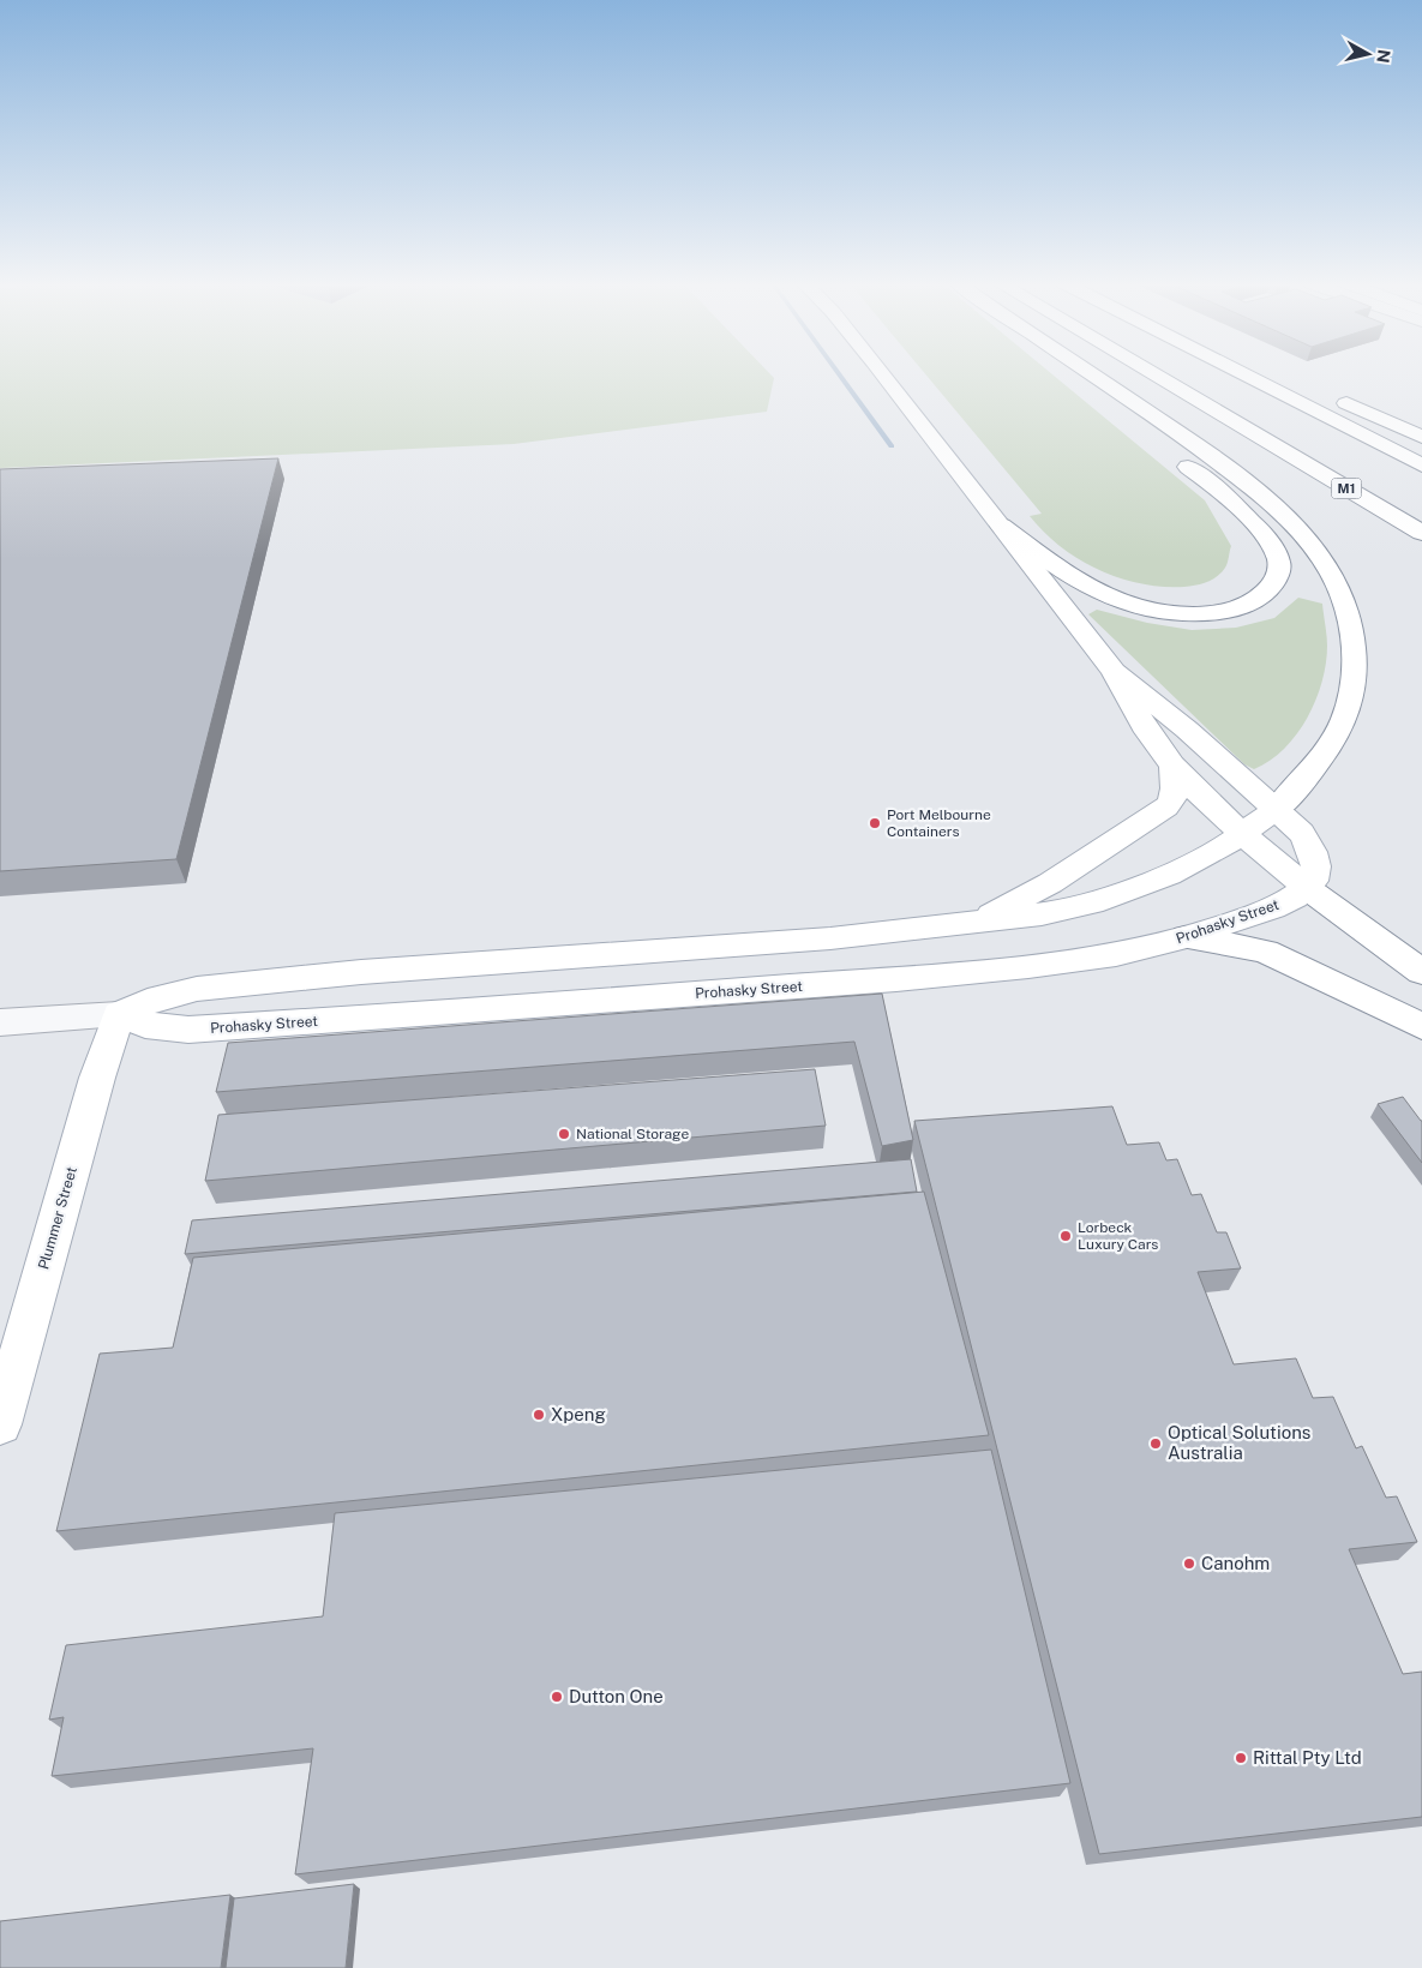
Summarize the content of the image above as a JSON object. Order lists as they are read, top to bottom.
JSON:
{
  "streets": {
    "main road": ["M1", "Prohasky Street", "Plummer Street"]
  },
  "crossings": [
    ["Prohasky Street", "Plummer Street"]
  ],
  "places": [
    "Port Melbourne Containers",
    "National Storage",
    "Lorbeck Luxury Cars",
    "Xpeng",
    "Optical Solutions Australia",
    "Canohm",
    "Dutton One",
    "Rittal Pty Ltd"
  ],
  "north": "right"
}
